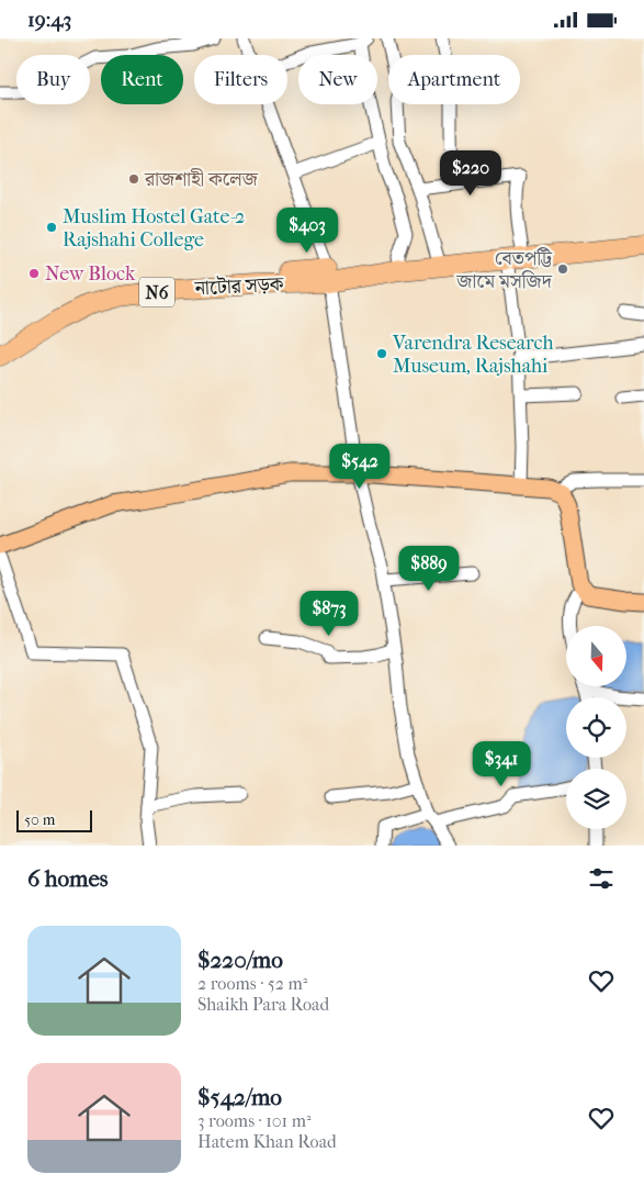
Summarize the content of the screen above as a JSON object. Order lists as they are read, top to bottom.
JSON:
{
  "streets": {
    "highway": ["নাটোর সড়ক", "N6"]
  },
  "crossings": [
    ["নাটোর সড়ক", "N6"]
  ],
  "places": [
    "রাজশাহী কলেজ",
    "Muslim Hostel Gate-2 Rajshahi College",
    "বেতপট্টি জামে মসজিদ",
    "New Block",
    "Varendra Research Museum, Rajshahi"
  ],
  "scale_bar": "50 m",
  "north": "bottom",
  "page": {
    "status": "19:43",
    "chip": [
      "Buy",
      "Rent",
      "Filters",
      "New",
      "Apartment"
    ],
    "price": [
      "$220",
      "$403",
      "$542",
      "$889",
      "$873",
      "$341"
    ],
    "scale": "50 m",
    "heading": "6 homes",
    "list": [
      {
        "name": "$220/mo",
        "note": "2 rooms · 52 m² · Shaikh Para Road"
      },
      {
        "name": "$542/mo",
        "note": "3 rooms · 101 m² · Hatem Khan Road"
      }
    ]
  }
}
